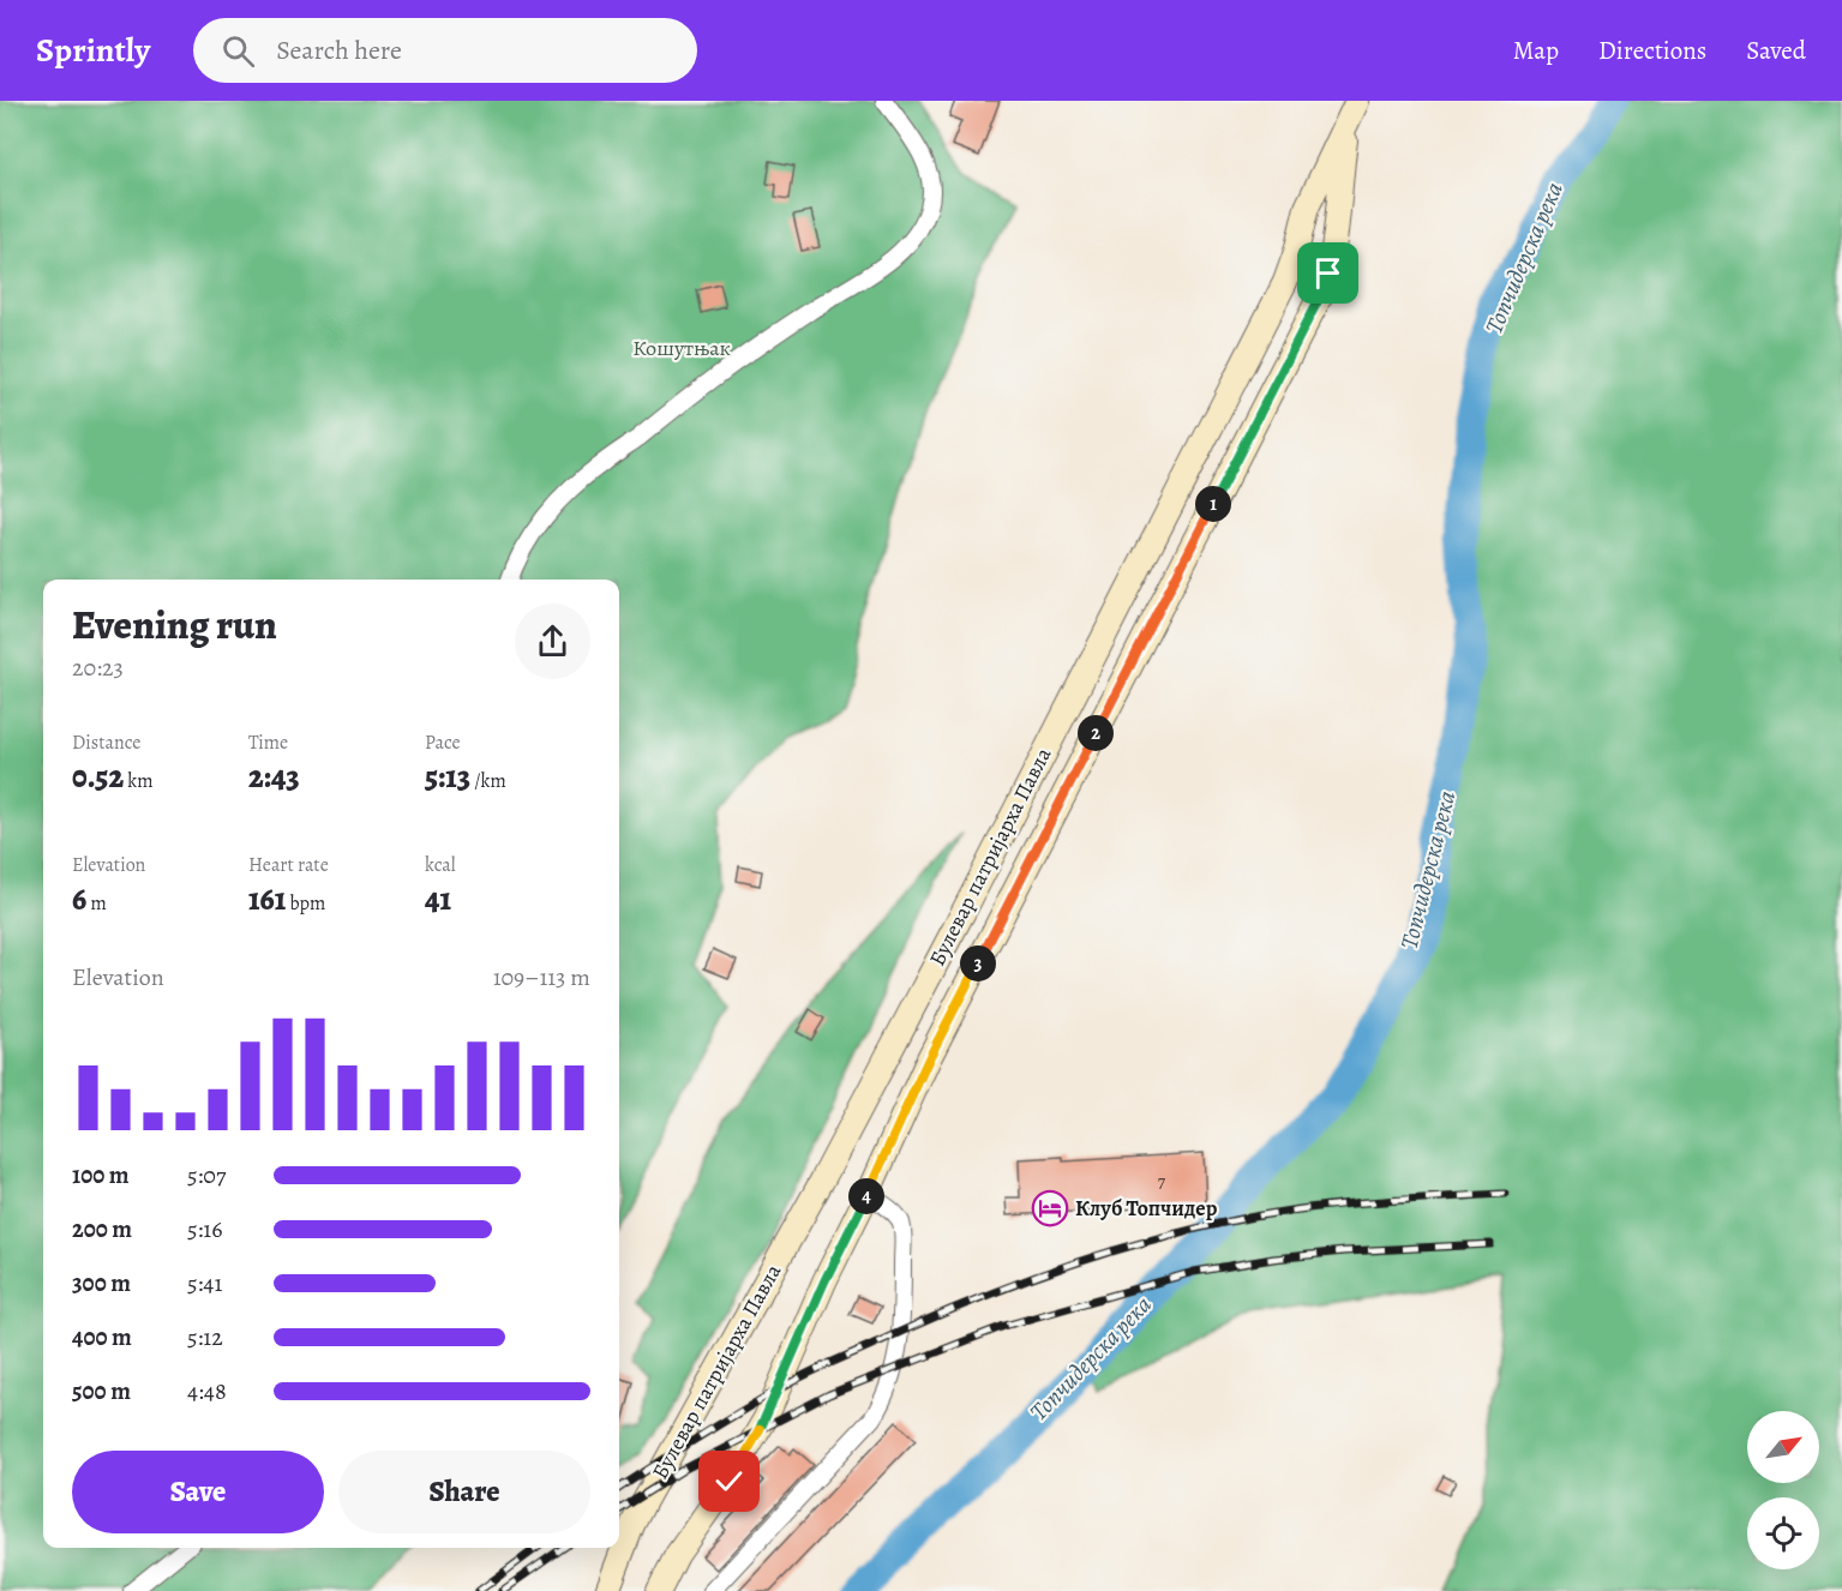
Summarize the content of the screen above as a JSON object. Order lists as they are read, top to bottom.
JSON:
{
  "streets": {
    "main road": ["Булевар патријарха Павла"]
  },
  "water": ["Топчидерска река"],
  "parks": ["Кошутњак"],
  "places": {
    "hotel": ["Клуб Топчидер"]
  },
  "house_numbers": ["7"],
  "north": "top right",
  "page": {
    "header": "Sprintly",
    "search": "Search here",
    "nav": ["Map", "Directions", "Saved"],
    "pins": [
      "1",
      "2",
      "3",
      "4"
    ],
    "heading": ["Evening run", "20:23"],
    "stats": [
      ["Distance", "0.52 km"],
      ["Time", "2:43"],
      ["Pace", "5:13 /km"],
      ["Elevation", "6 m"],
      ["Heart rate", "161 bpm"],
      ["kcal", "41"]
    ],
    "chart": ["Elevation", "109–113 m"],
    "list": [
      {
        "name": "100 m",
        "note": "5:07"
      },
      {
        "name": "200 m",
        "note": "5:16"
      },
      {
        "name": "300 m",
        "note": "5:41"
      },
      {
        "name": "400 m",
        "note": "5:12"
      },
      {
        "name": "500 m",
        "note": "4:48"
      }
    ],
    "buttons": ["Save", "Share"]
  }
}
